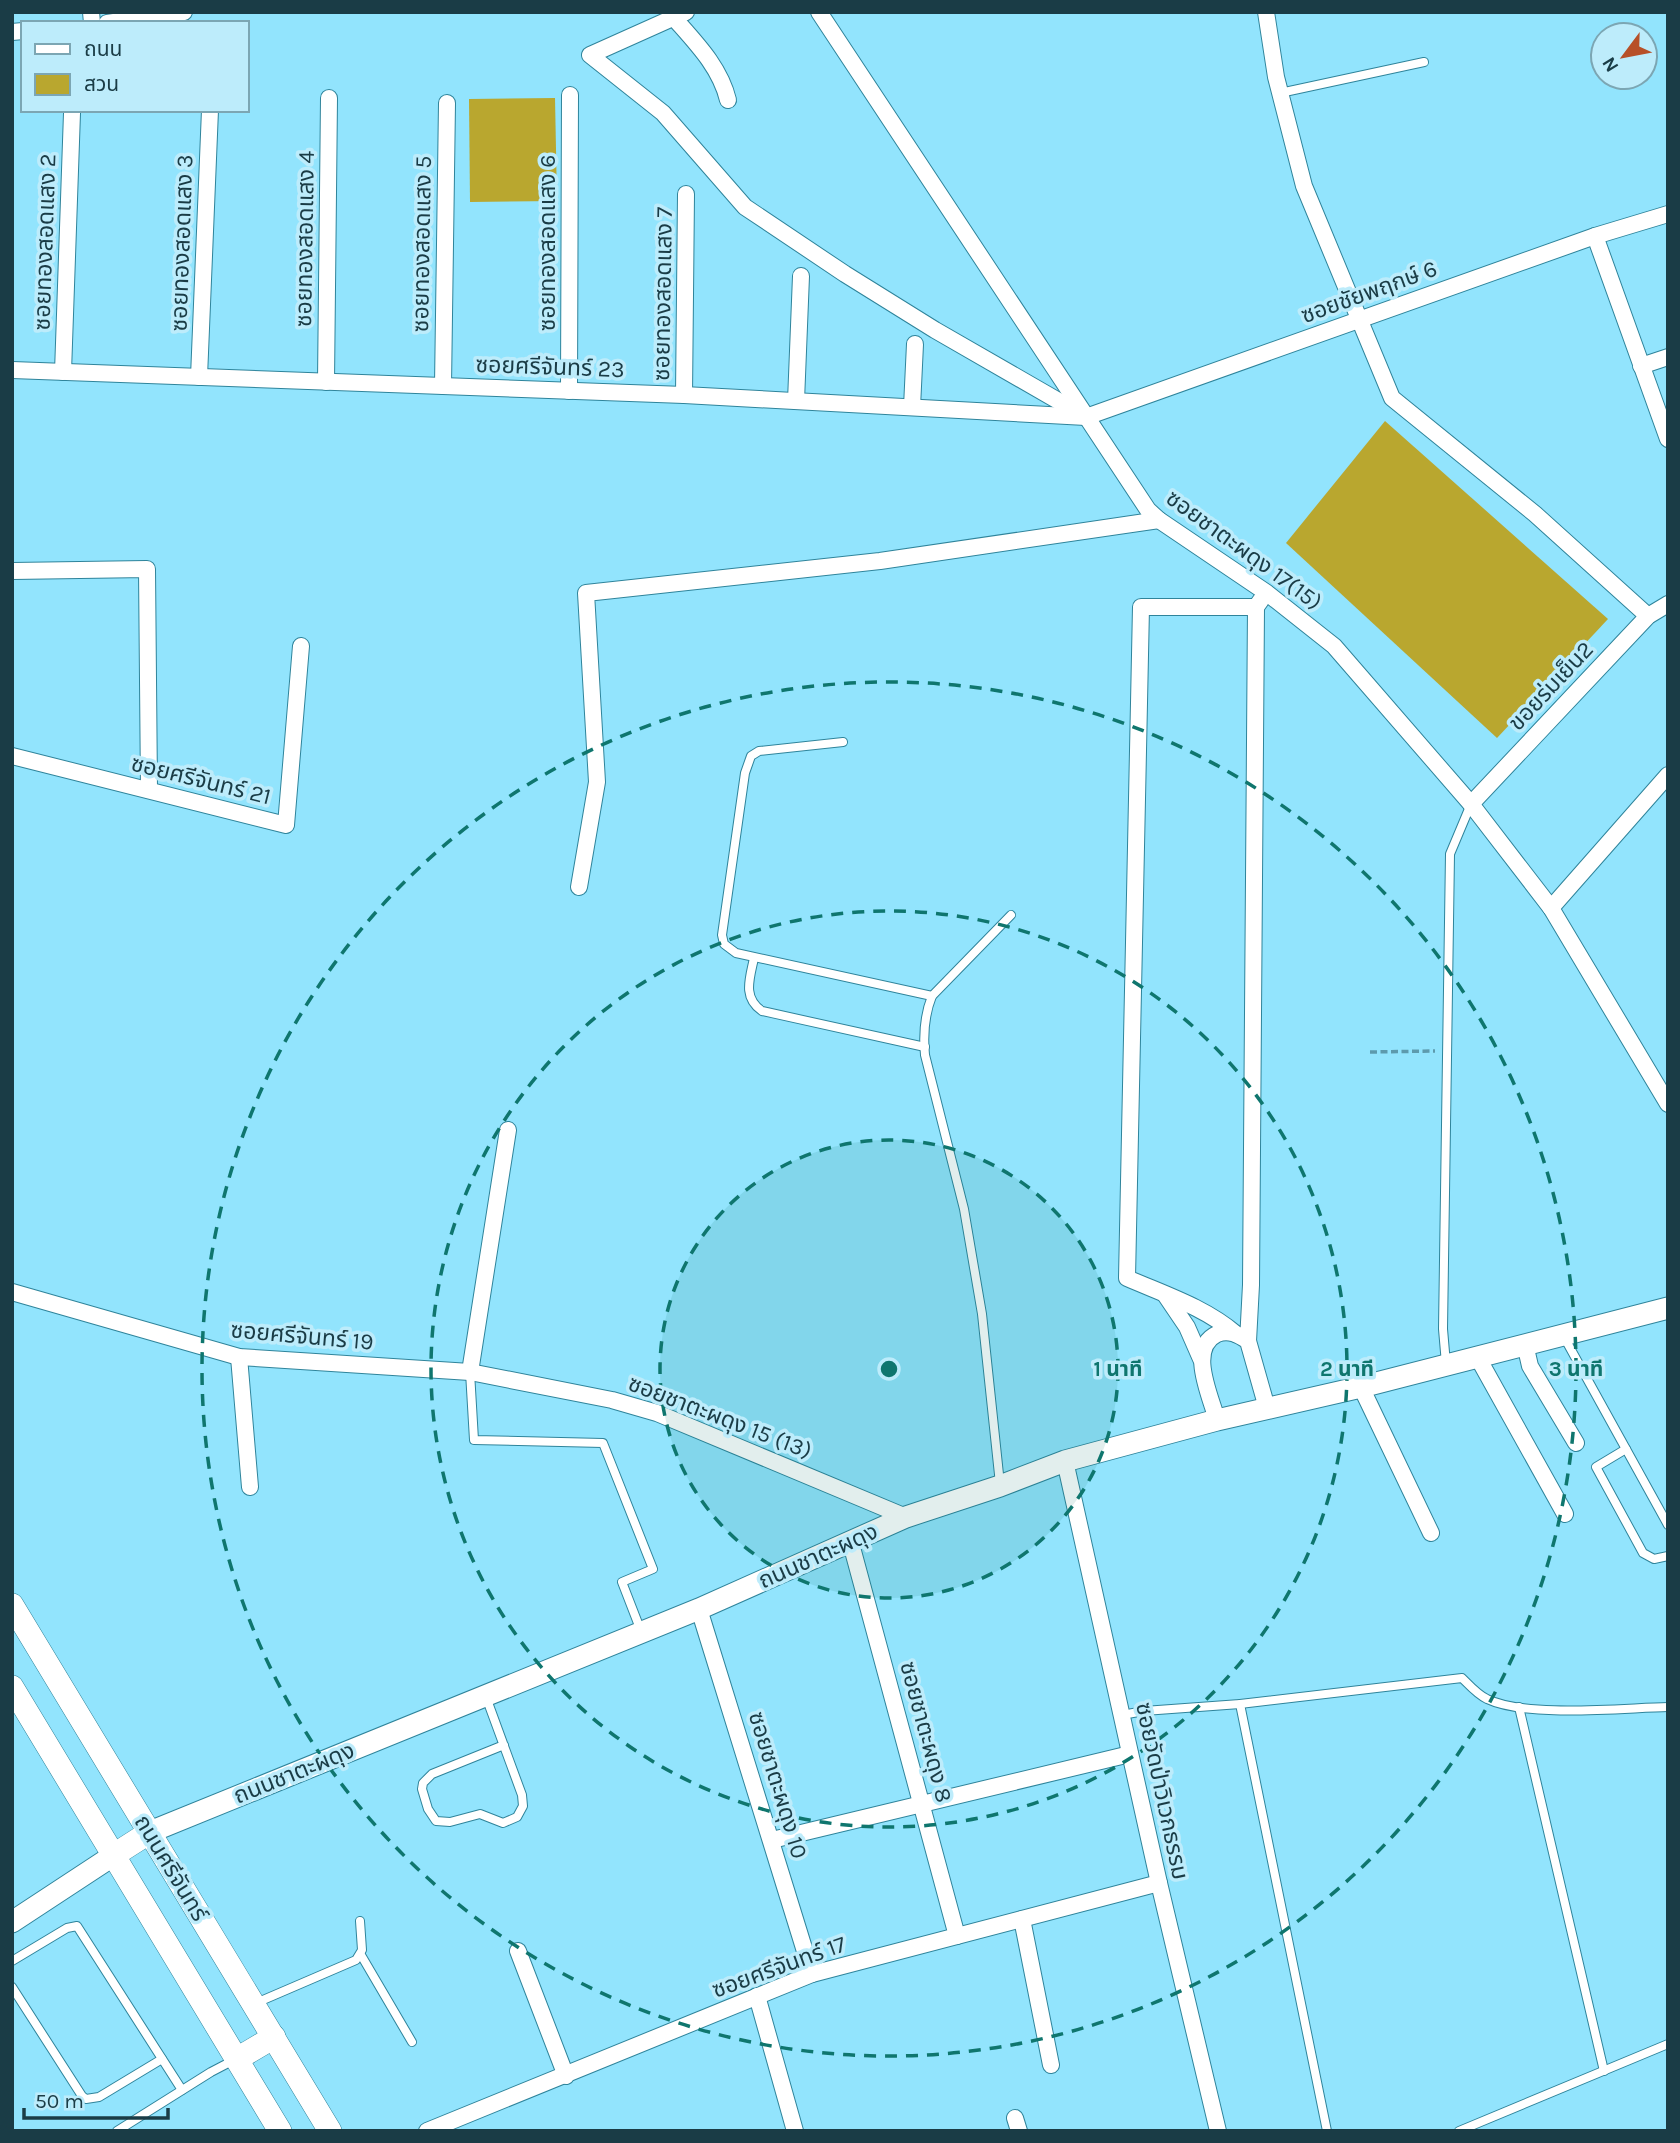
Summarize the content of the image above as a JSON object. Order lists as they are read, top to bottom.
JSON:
{
  "streets": {
    "main road": ["ถนนชาตะผดุง", "ถนนศรีจันทร์"],
    "street": [
      "ซอยทองสอดแสง 4",
      "ซอยทองสอดแสง 2",
      "ซอยทองสอดแสง 3",
      "ซอยทองสอดแสง 6",
      "ซอยทองสอดแสง 5",
      "ซอยชัยพฤกษ์ 6",
      "ซอยทองสอดแสง 7",
      "ซอยศรีจันทร์ 23",
      "ซอยชาตะผดุง 17(15)",
      "ขอยร่มเย็น2",
      "ซอยศรีจันทร์ 21",
      "ซอยศรีจันทร์ 19",
      "ซอยชาตะผดุง 15 (13)",
      "ซอยชาตะผดุง 8",
      "ซอยชาตะผดุง 10",
      "ซอยวัดป่าวิเวกธรรม",
      "ซอยศรีจันทร์ 17"
    ]
  },
  "crossings": [
    ["ซอยทองสอดแสง 4", "ซอยศรีจันทร์ 23"],
    ["ซอยทองสอดแสง 2", "ซอยศรีจันทร์ 23"],
    ["ซอยทองสอดแสง 3", "ซอยศรีจันทร์ 23"],
    ["ซอยทองสอดแสง 6", "ซอยศรีจันทร์ 23"],
    ["ซอยทองสอดแสง 5", "ซอยศรีจันทร์ 23"],
    ["ซอยชัยพฤกษ์ 6", "ซอยศรีจันทร์ 23"],
    ["ซอยชัยพฤกษ์ 6", "ซอยชาตะผดุง 17(15)"],
    ["ซอยทองสอดแสง 7", "ซอยศรีจันทร์ 23"],
    ["ซอยศรีจันทร์ 23", "ซอยชาตะผดุง 17(15)"],
    ["ซอยชาตะผดุง 17(15)", "ขอยร่มเย็น2"],
    ["ซอยศรีจันทร์ 19", "ซอยชาตะผดุง 15 (13)"],
    ["ซอยชาตะผดุง 15 (13)", "ถนนชาตะผดุง"],
    ["ถนนชาตะผดุง", "ซอยชาตะผดุง 8"],
    ["ถนนชาตะผดุง", "ซอยชาตะผดุง 10"],
    ["ถนนชาตะผดุง", "ซอยวัดป่าวิเวกธรรม"],
    ["ถนนชาตะผดุง", "ถนนศรีจันทร์"],
    ["ซอยชาตะผดุง 8", "ซอยศรีจันทร์ 17"],
    ["ซอยชาตะผดุง 10", "ซอยศรีจันทร์ 17"],
    ["ซอยวัดป่าวิเวกธรรม", "ซอยศรีจันทร์ 17"]
  ],
  "legend": ["ถนน", "สวน"],
  "scale_bar": "50 m",
  "north": "bottom left",
  "rings": ["1 นาที", "2 นาที", "3 นาที"]
}
